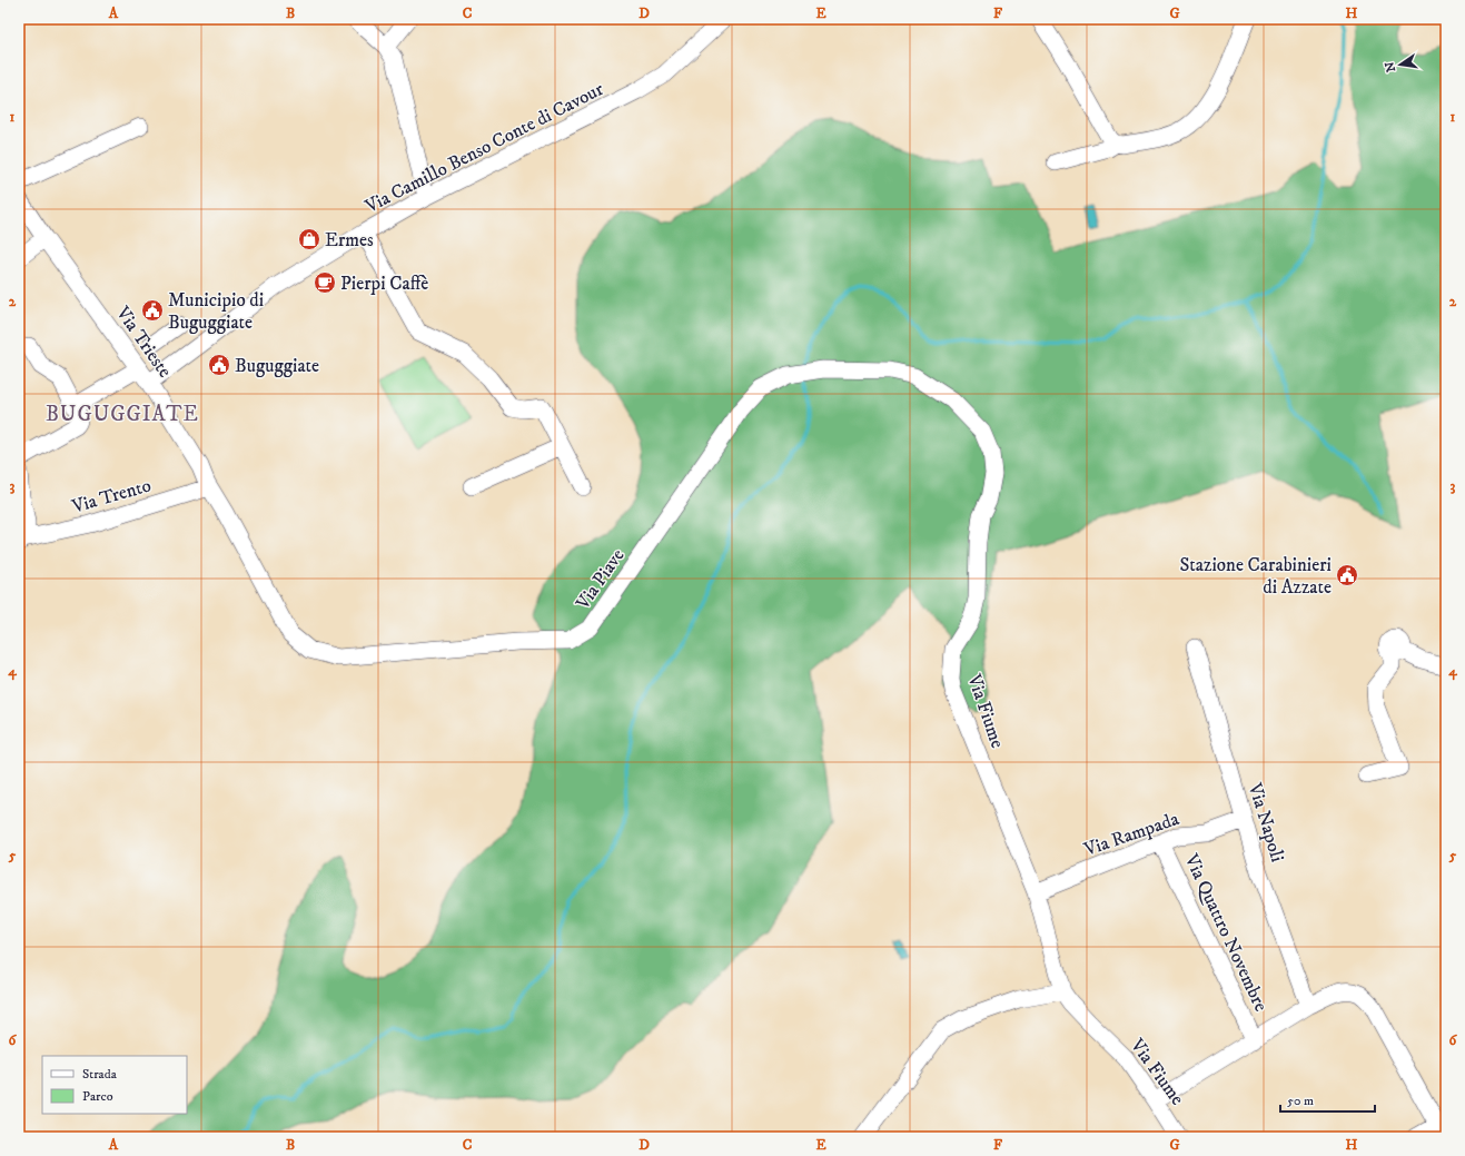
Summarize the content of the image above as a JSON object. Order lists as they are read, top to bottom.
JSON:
{
  "streets": {
    "street": [
      "Via Camillo Benso Conte di Cavour",
      "Via Trieste",
      "Via Trento",
      "Via Piave",
      "Via Fiume",
      "Via Napoli",
      "Via Rampada",
      "Via Quattro Novembre"
    ]
  },
  "crossings": [
    ["Via Camillo Benso Conte di Cavour", "Via Trieste"],
    ["Via Trieste", "Via Trento"],
    ["Via Trieste", "Via Piave"],
    ["Via Piave", "Via Fiume"],
    ["Via Fiume", "Via Rampada"],
    ["Via Napoli", "Via Rampada"],
    ["Via Rampada", "Via Quattro Novembre"]
  ],
  "districts": ["BUGUGGIATE"],
  "places": {
    "shop": ["Ermes"],
    "cafe": ["Pierpi Caffè"],
    "public building": ["Municipio di Buguggiate", "Buguggiate", "Stazione Carabinieri di Azzate"]
  },
  "legend": ["Strada", "Parco"],
  "scale_bar": "50 m",
  "north": "left",
  "grid": {
    "columns": [
      "A",
      "B",
      "C",
      "D",
      "E",
      "F",
      "G",
      "H"
    ],
    "rows": [
      "1",
      "2",
      "3",
      "4",
      "5",
      "6"
    ]
  }
}
